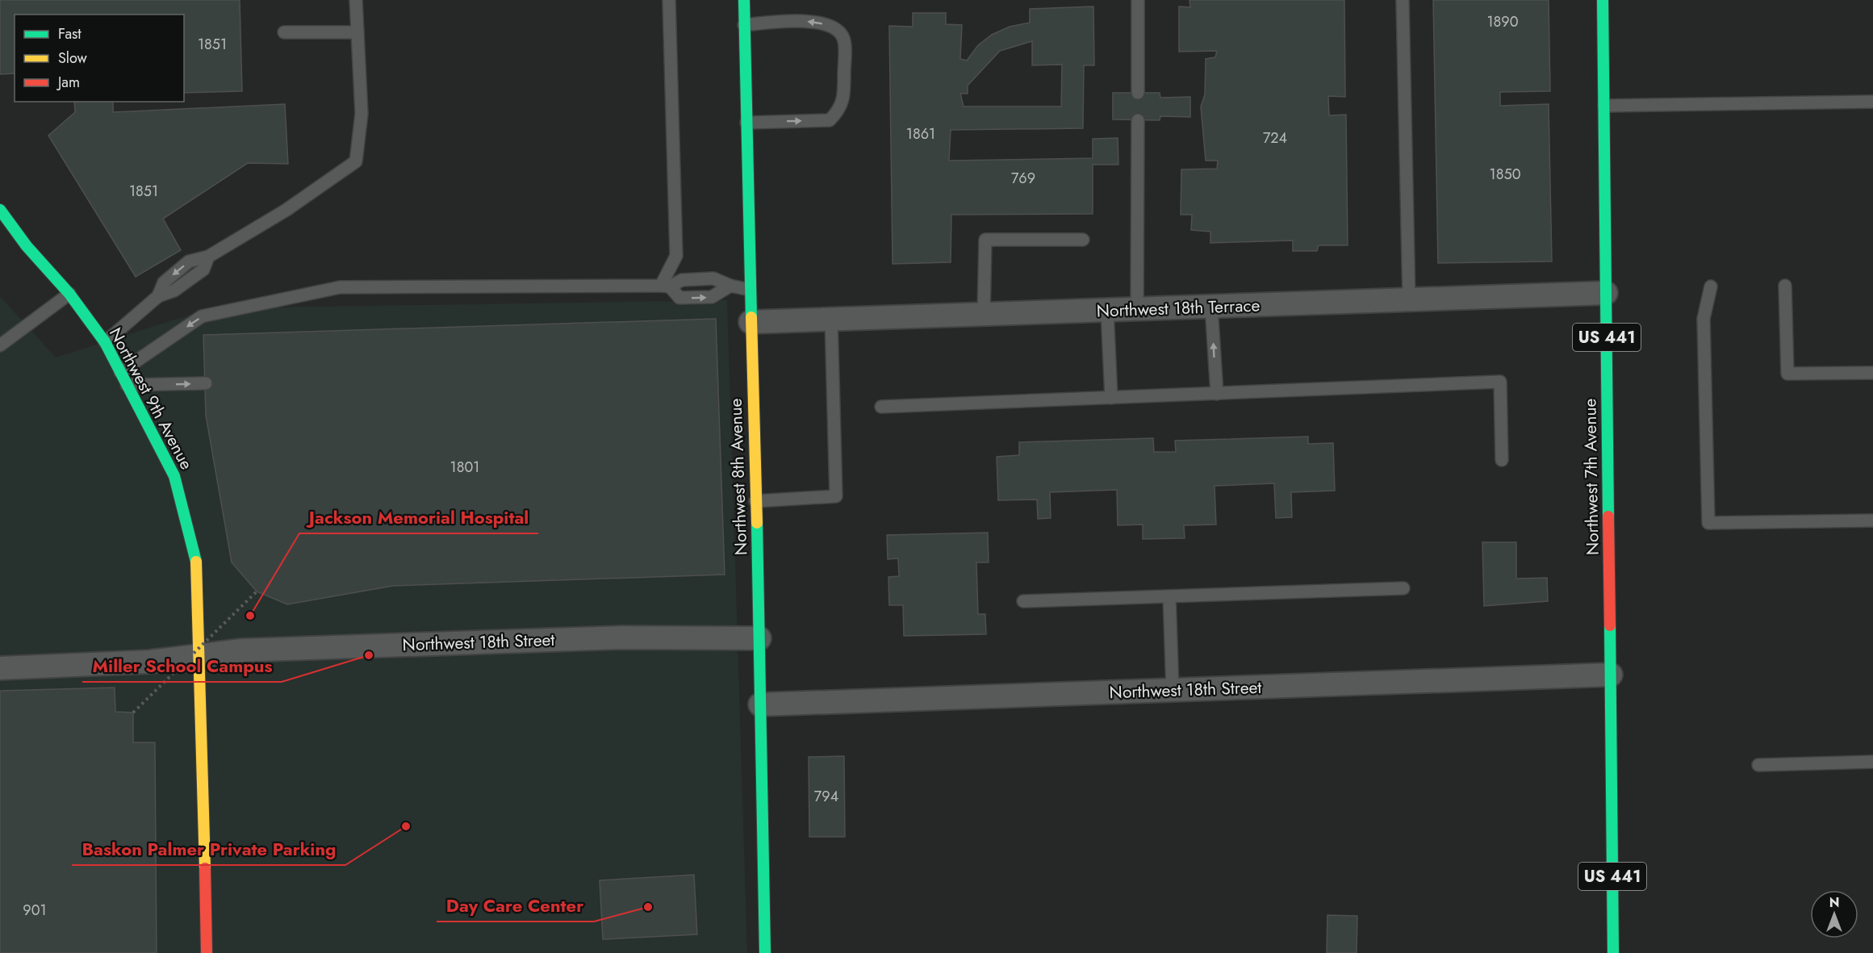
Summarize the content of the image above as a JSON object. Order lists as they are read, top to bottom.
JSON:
{
  "streets": {
    "street": [
      "Northwest 18th Terrace",
      "US 441",
      "Northwest 9th Avenue",
      "Northwest 8th Avenue",
      "Northwest 7th Avenue",
      "Northwest 18th Street"
    ]
  },
  "crossings": [
    ["Northwest 18th Terrace", "Northwest 8th Avenue"],
    ["Northwest 18th Terrace", "Northwest 7th Avenue"],
    ["Northwest 9th Avenue", "Northwest 18th Street"],
    ["Northwest 8th Avenue", "Northwest 18th Street"],
    ["Northwest 7th Avenue", "Northwest 18th Street"]
  ],
  "places": [
    "Jackson Memorial Hospital",
    "Miller School Campus",
    "Baskon Palmer Private Parking",
    "Day Care Center"
  ],
  "house_numbers": [
    "1890",
    "1851",
    "1861",
    "724",
    "1850",
    "769",
    "1851",
    "1801",
    "794",
    "901"
  ],
  "legend": ["Fast", "Slow", "Jam"],
  "north": "top"
}
